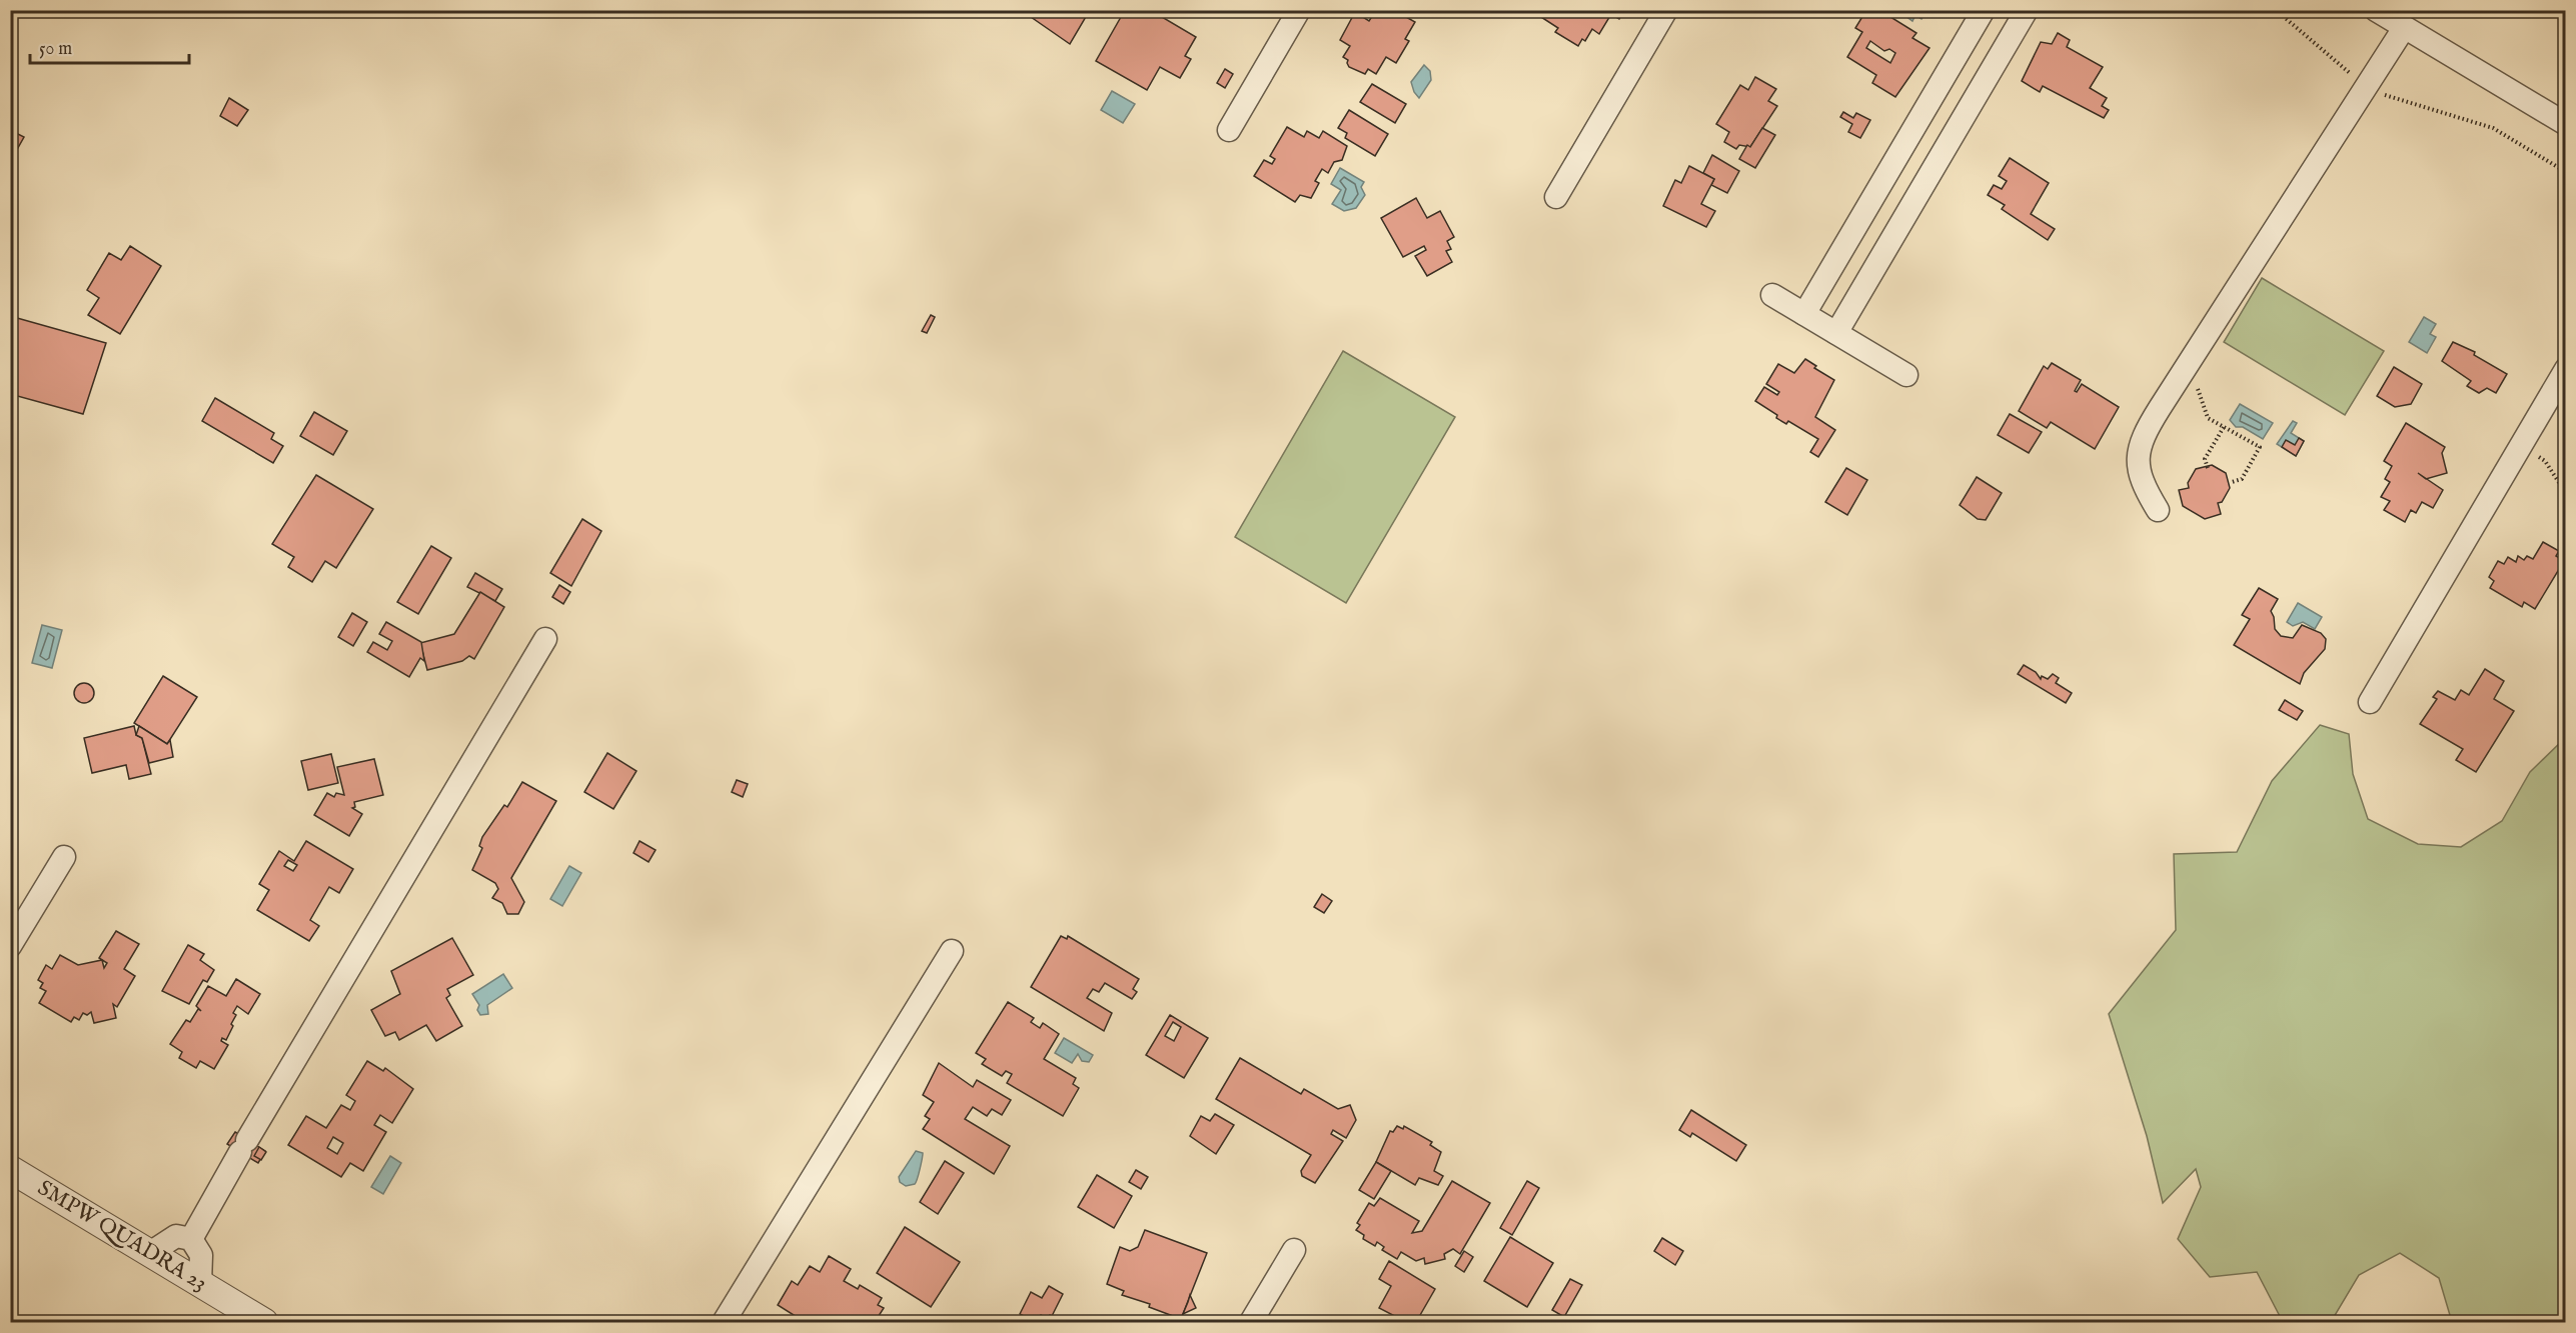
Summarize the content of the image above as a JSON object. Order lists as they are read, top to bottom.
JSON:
{
  "streets": {
    "street": ["SMPW QUADRA 23"]
  },
  "scale_bar": "50 m"
}
